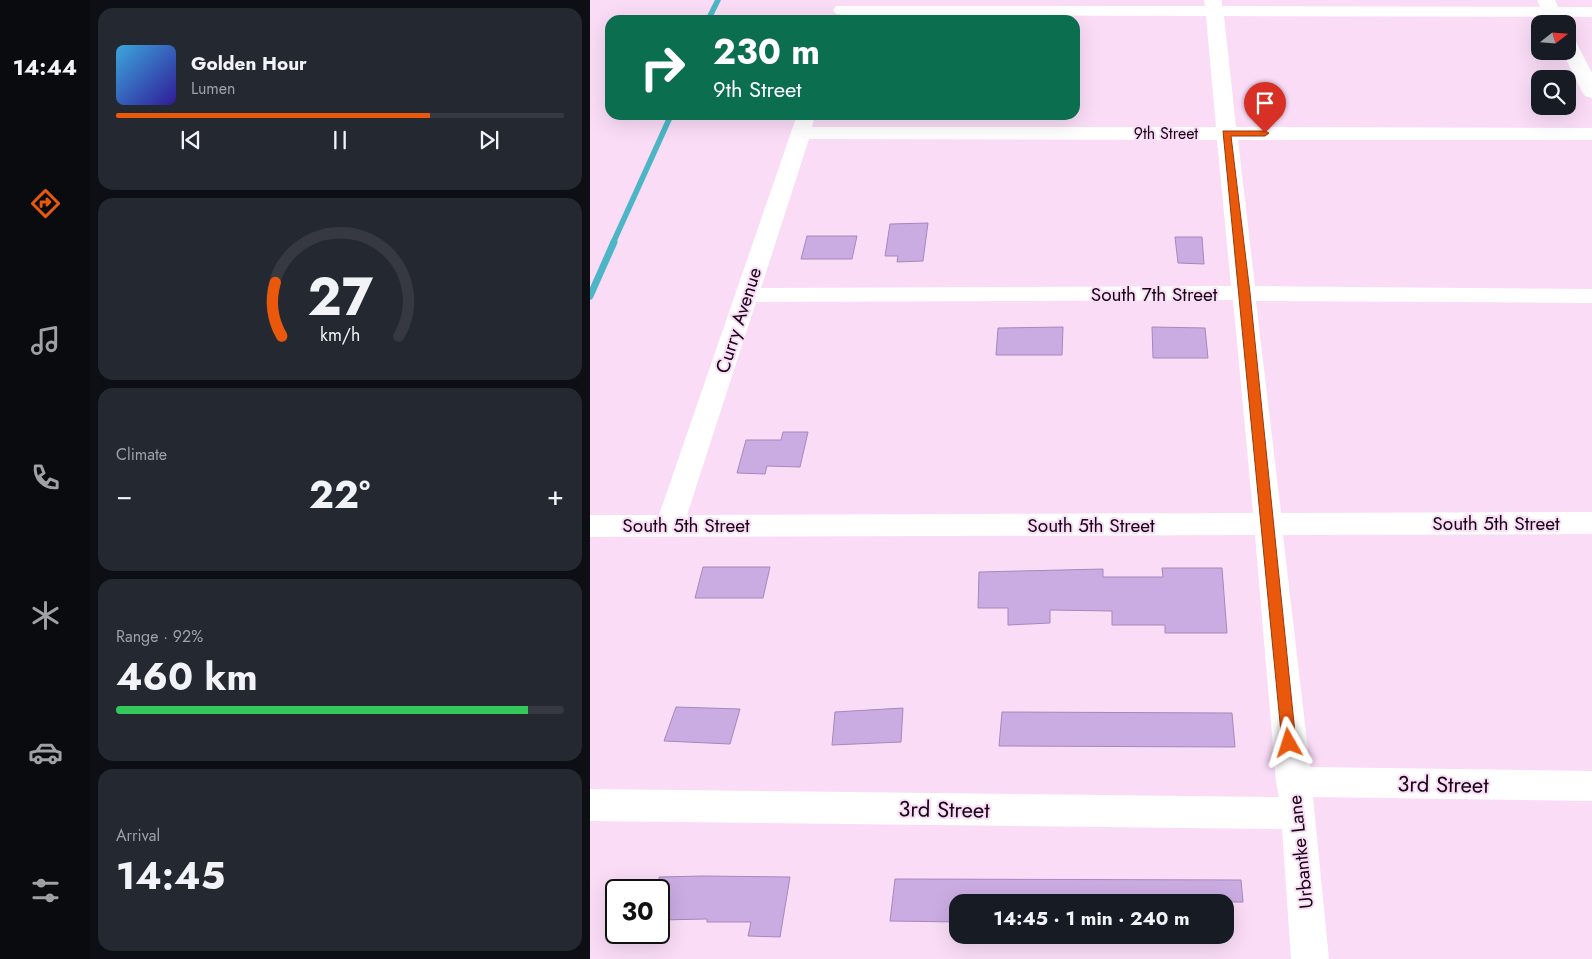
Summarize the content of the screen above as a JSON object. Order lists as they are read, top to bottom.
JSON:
{
  "streets": {
    "street": [
      "9th Street",
      "South 7th Street",
      "Curry Avenue",
      "South 5th Street",
      "3rd Street",
      "Urbantke Lane"
    ]
  },
  "crossings": [
    ["9th Street", "Curry Avenue"],
    ["9th Street", "Urbantke Lane"],
    ["South 7th Street", "Curry Avenue"],
    ["South 7th Street", "Urbantke Lane"],
    ["Curry Avenue", "South 5th Street"],
    ["South 5th Street", "Urbantke Lane"],
    ["3rd Street", "Urbantke Lane"]
  ],
  "north": "right",
  "page": {
    "tabs": "14:44",
    "turn": ["230 m", "9th Street"],
    "song": ["Golden Hour", "Lumen"],
    "tile": [
      "Climate",
      ["Range · 92%", "460 km"],
      ["Arrival", "14:45"]
    ],
    "heat": ["−", "22°", "+"],
    "limit": "30",
    "trip": "14:45 · 1 min · 240 m",
    "gauge": ["27", "km/h"]
  }
}
